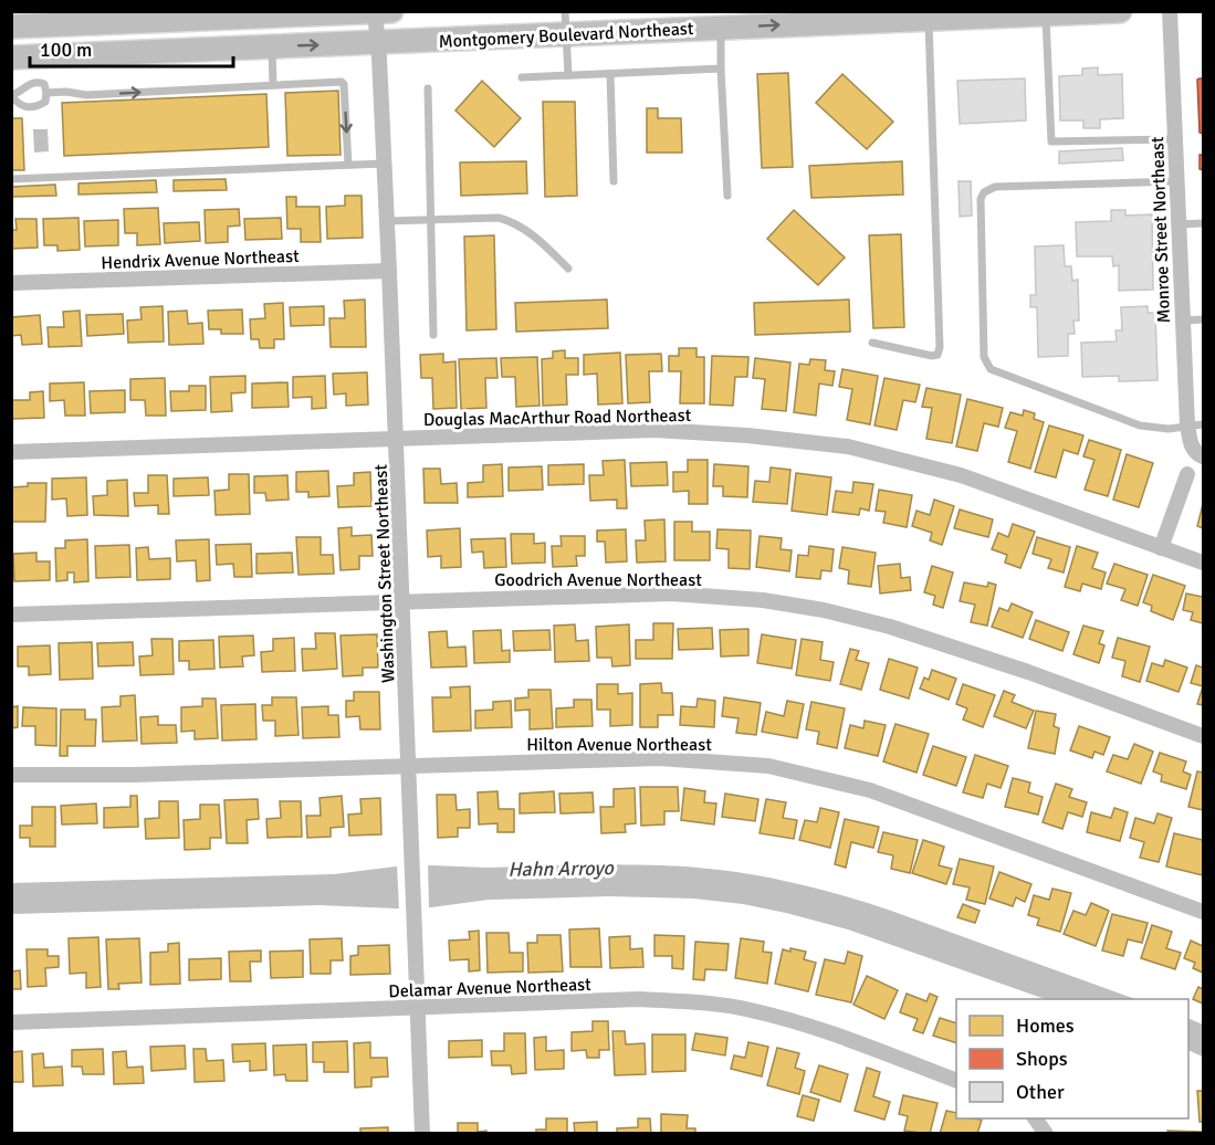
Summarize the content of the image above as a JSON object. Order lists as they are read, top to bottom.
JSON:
{
  "streets": {
    "main road": ["Montgomery Boulevard Northeast"],
    "street": [
      "Monroe Street Northeast",
      "Hendrix Avenue Northeast",
      "Douglas MacArthur Road Northeast",
      "Washington Street Northeast",
      "Goodrich Avenue Northeast",
      "Hilton Avenue Northeast",
      "Delamar Avenue Northeast"
    ]
  },
  "crossings": [
    ["Montgomery Boulevard Northeast", "Washington Street Northeast"],
    ["Hendrix Avenue Northeast", "Washington Street Northeast"],
    ["Douglas MacArthur Road Northeast", "Washington Street Northeast"],
    ["Washington Street Northeast", "Goodrich Avenue Northeast"],
    ["Washington Street Northeast", "Hilton Avenue Northeast"],
    ["Washington Street Northeast", "Delamar Avenue Northeast"]
  ],
  "water": ["Hahn Arroyo"],
  "legend": ["Homes", "Shops", "Other"],
  "scale_bar": "100 m"
}
